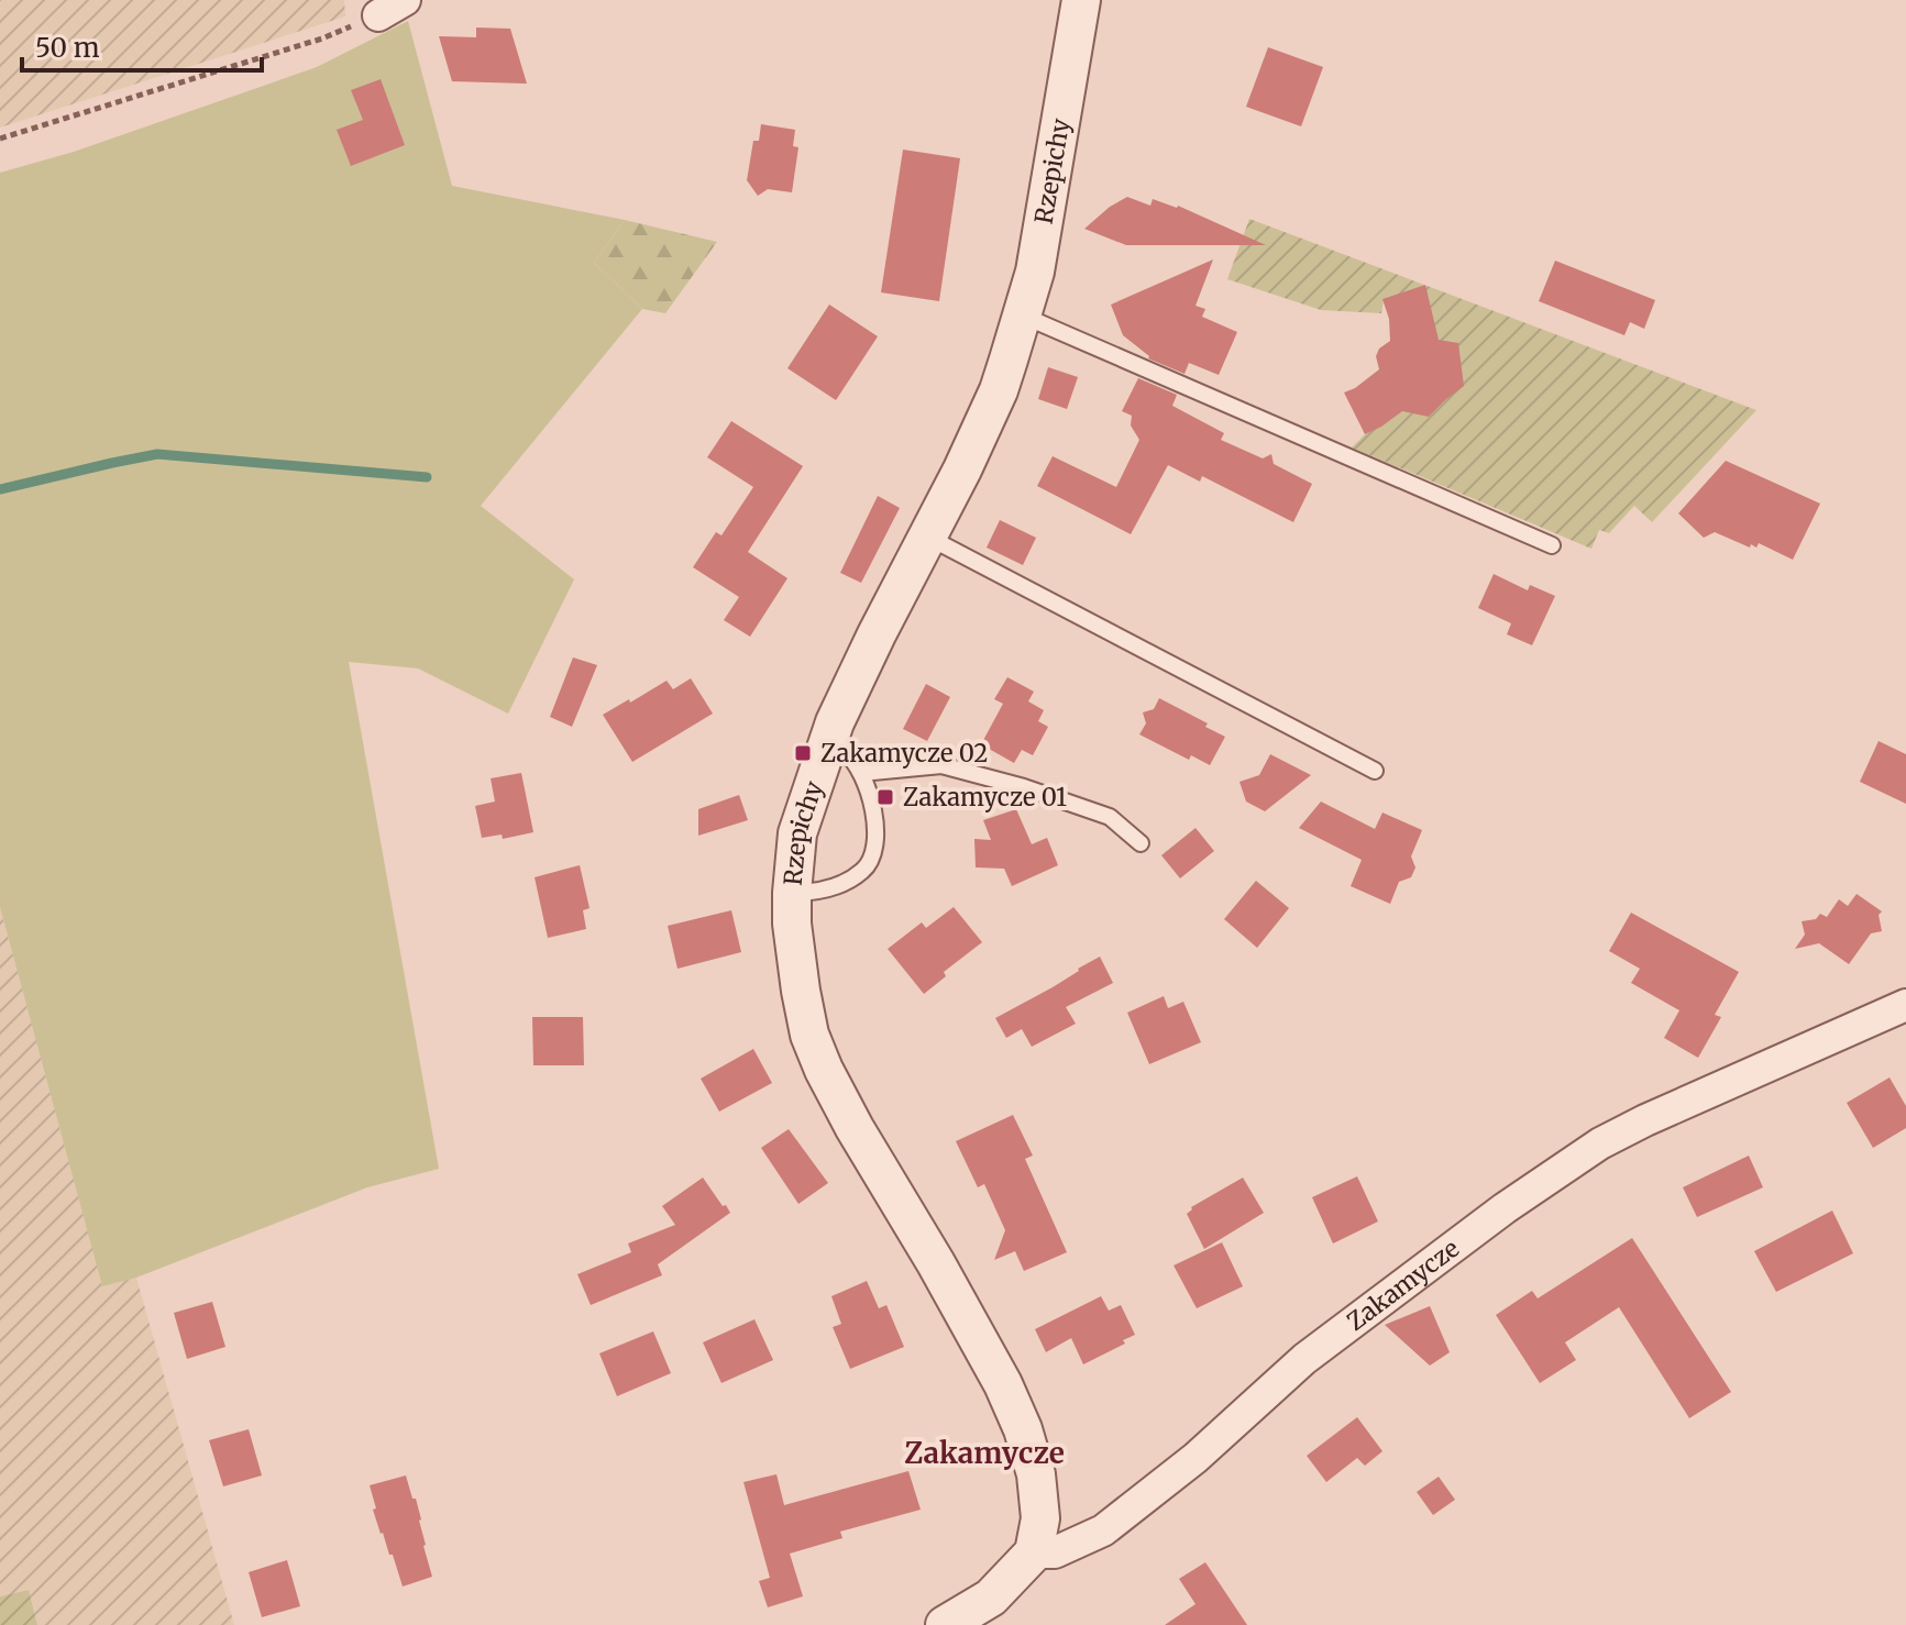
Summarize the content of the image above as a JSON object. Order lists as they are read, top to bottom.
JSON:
{
  "streets": {
    "street": ["Rzepichy", "Zakamycze"]
  },
  "crossings": [
    ["Rzepichy", "Zakamycze"]
  ],
  "districts": ["Zakamycze"],
  "places": {
    "transit": ["Zakamycze 02", "Zakamycze 01"]
  },
  "scale_bar": "50 m"
}
